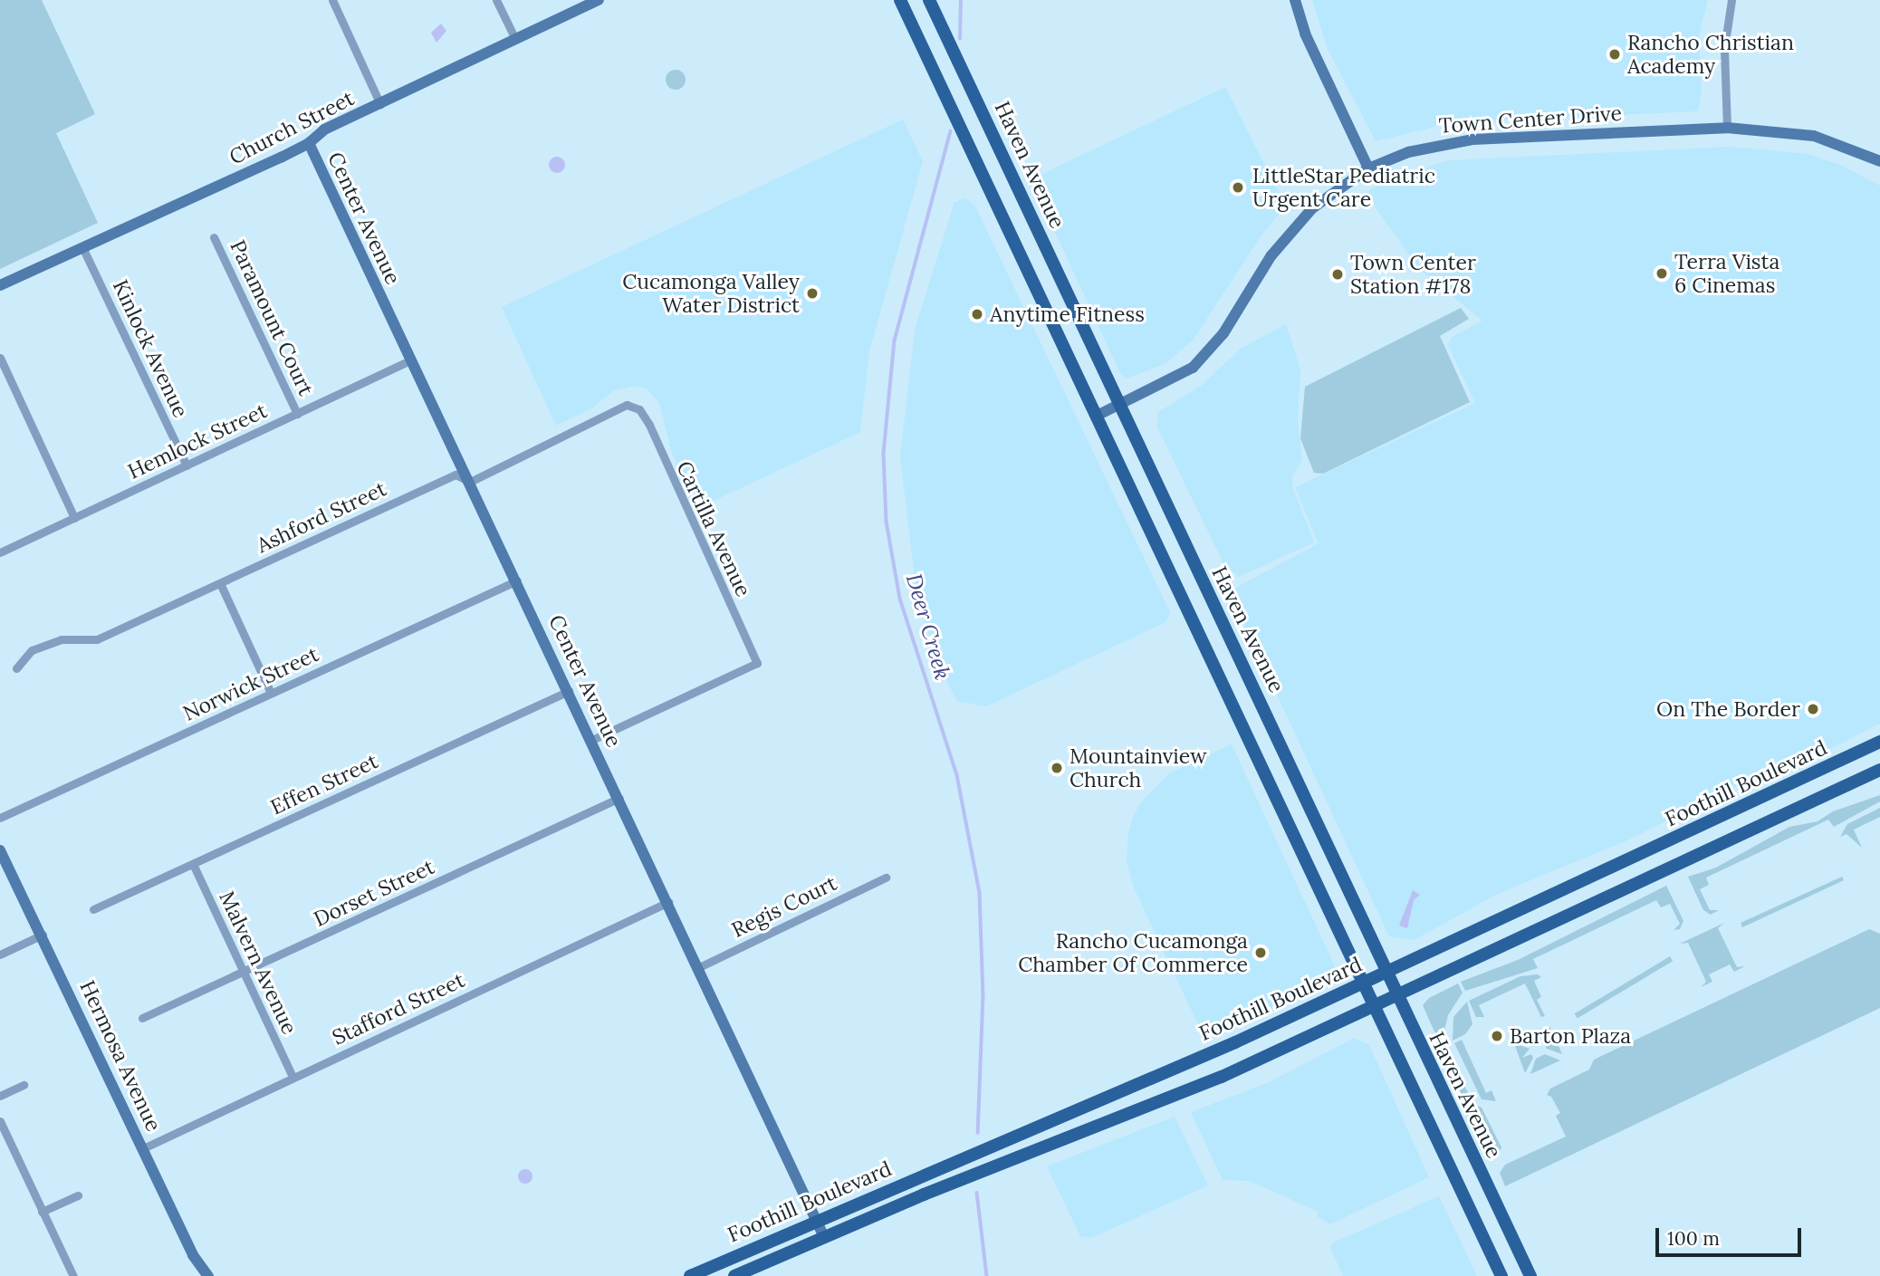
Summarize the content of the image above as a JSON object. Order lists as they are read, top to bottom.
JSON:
{
  "streets": {
    "main road": ["Haven Avenue", "Foothill Boulevard"],
    "street": [
      "Town Center Drive",
      "Church Street",
      "Center Avenue",
      "Paramount Court",
      "Kinlock Avenue",
      "Hemlock Street",
      "Ashford Street",
      "Cartilla Avenue",
      "Norwick Street",
      "Effen Street",
      "Dorset Street",
      "Regis Court",
      "Malvern Avenue",
      "Stafford Street",
      "Hermosa Avenue"
    ]
  },
  "crossings": [
    ["Town Center Drive", "Haven Avenue"],
    ["Church Street", "Center Avenue"],
    ["Church Street", "Kinlock Avenue"],
    ["Haven Avenue", "Foothill Boulevard"],
    ["Center Avenue", "Hemlock Street"],
    ["Center Avenue", "Ashford Street"],
    ["Center Avenue", "Cartilla Avenue"],
    ["Center Avenue", "Norwick Street"],
    ["Center Avenue", "Foothill Boulevard"],
    ["Center Avenue", "Effen Street"],
    ["Center Avenue", "Dorset Street"],
    ["Center Avenue", "Regis Court"],
    ["Center Avenue", "Stafford Street"],
    ["Paramount Court", "Hemlock Street"],
    ["Kinlock Avenue", "Hemlock Street"],
    ["Ashford Street", "Cartilla Avenue"],
    ["Effen Street", "Malvern Avenue"],
    ["Dorset Street", "Malvern Avenue"],
    ["Malvern Avenue", "Stafford Street"],
    ["Stafford Street", "Hermosa Avenue"]
  ],
  "water": ["Deer Creek"],
  "places": [
    "Rancho Christian Academy",
    "LittleStar Pediatric Urgent Care",
    "Terra Vista 6 Cinemas",
    "Town Center Station #178",
    "Cucamonga Valley Water District",
    "Anytime Fitness",
    "On The Border",
    "Mountainview Church",
    "Rancho Cucamonga Chamber Of Commerce",
    "Barton Plaza"
  ],
  "scale_bar": "100 m"
}
